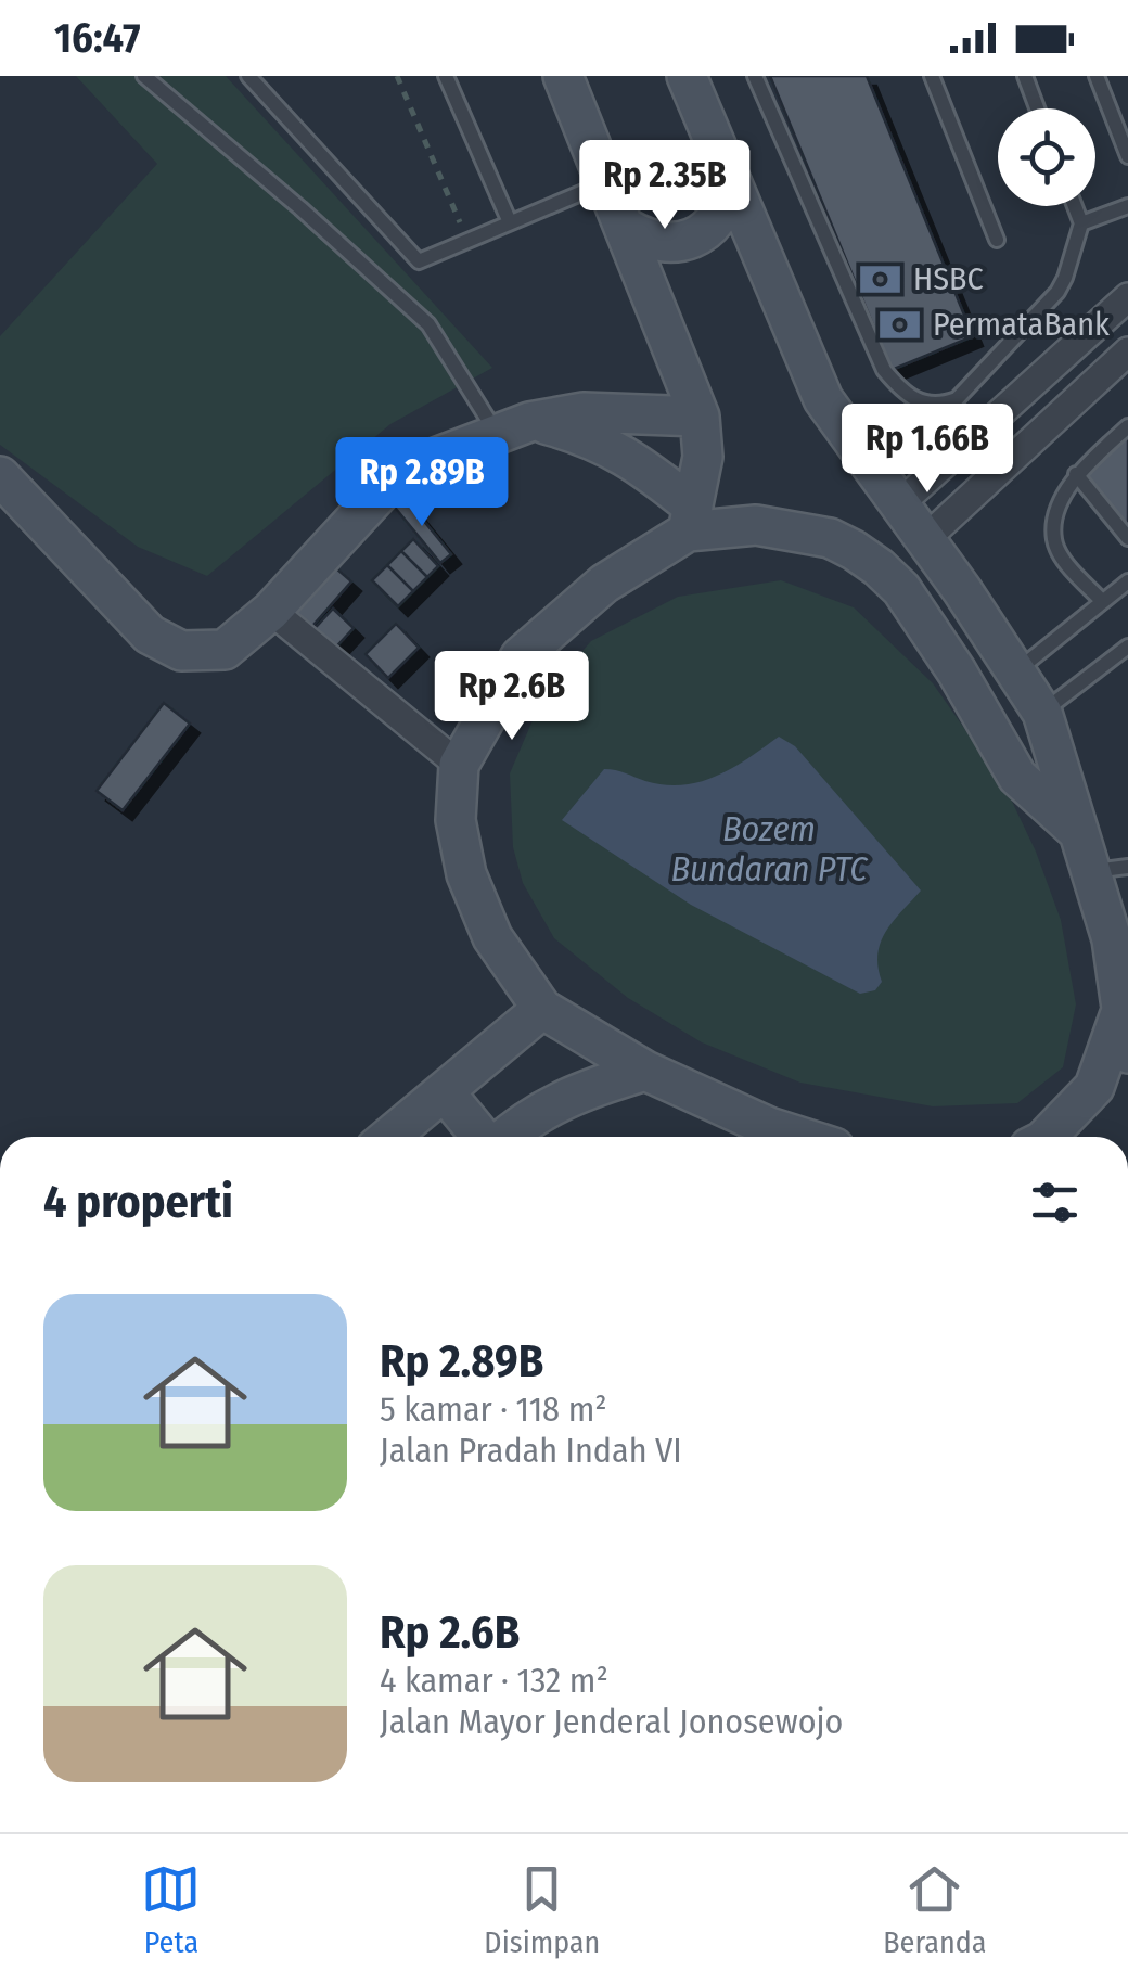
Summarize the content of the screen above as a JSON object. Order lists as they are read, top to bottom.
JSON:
{
  "water": ["Bozem Bundaran PTC"],
  "places": {
    "bank": ["HSBC", "PermataBank"]
  },
  "page": {
    "status": "16:47",
    "price": [
      "Rp 2.35B",
      "Rp 1.66B",
      "Rp 2.89B",
      "Rp 2.6B"
    ],
    "heading": "4 properti",
    "list": [
      {
        "name": "Rp 2.89B",
        "note": "5 kamar · 118 m² · Jalan Pradah Indah VI"
      },
      {
        "name": "Rp 2.6B",
        "note": "4 kamar · 132 m² · Jalan Mayor Jenderal Jonosewojo"
      }
    ],
    "tabs": ["Peta", "Disimpan", "Beranda"]
  }
}
